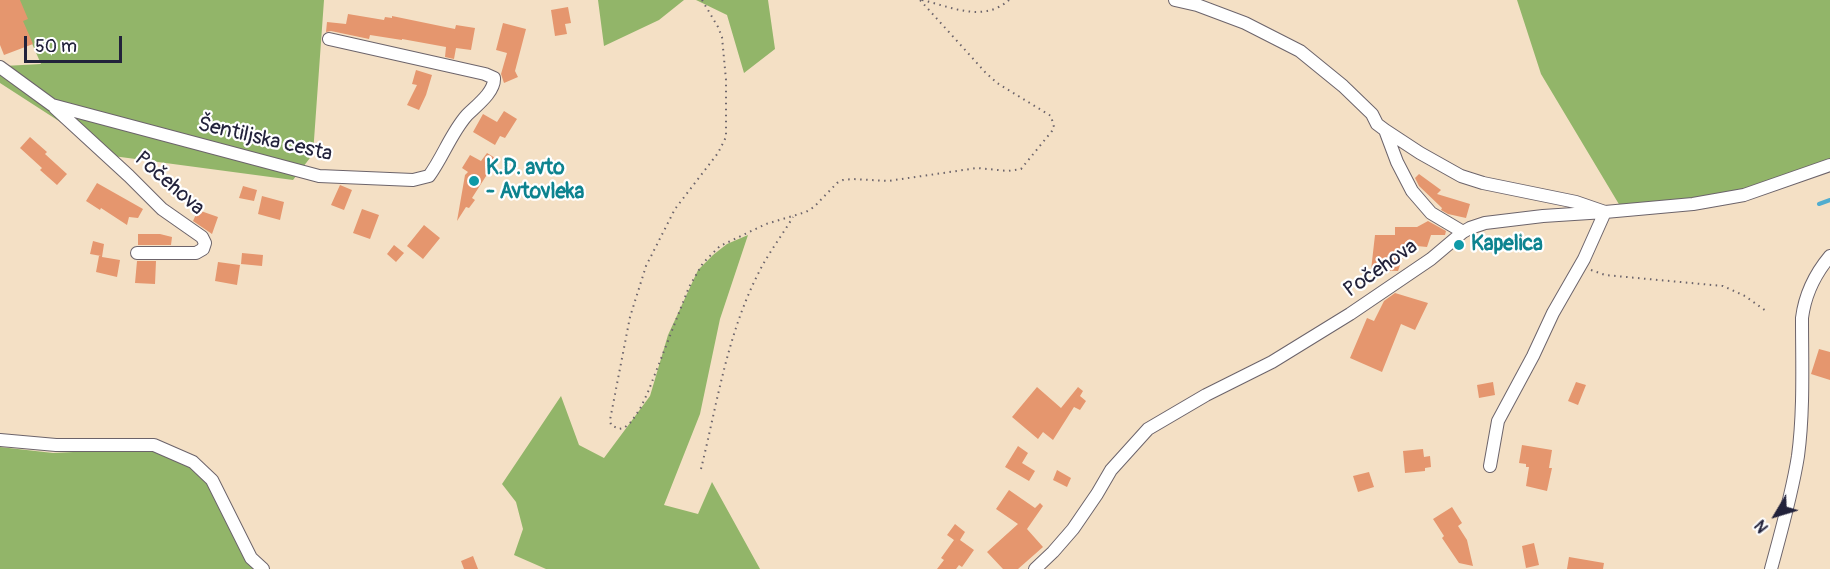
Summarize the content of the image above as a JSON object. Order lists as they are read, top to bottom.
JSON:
{
  "streets": {
    "street": ["Šentiljska cesta", "Počehova"]
  },
  "crossings": [
    ["Šentiljska cesta", "Počehova"]
  ],
  "places": ["K.D. avto - Avtovleka", "Kapelica"],
  "scale_bar": "50 m",
  "north": "bottom left"
}
